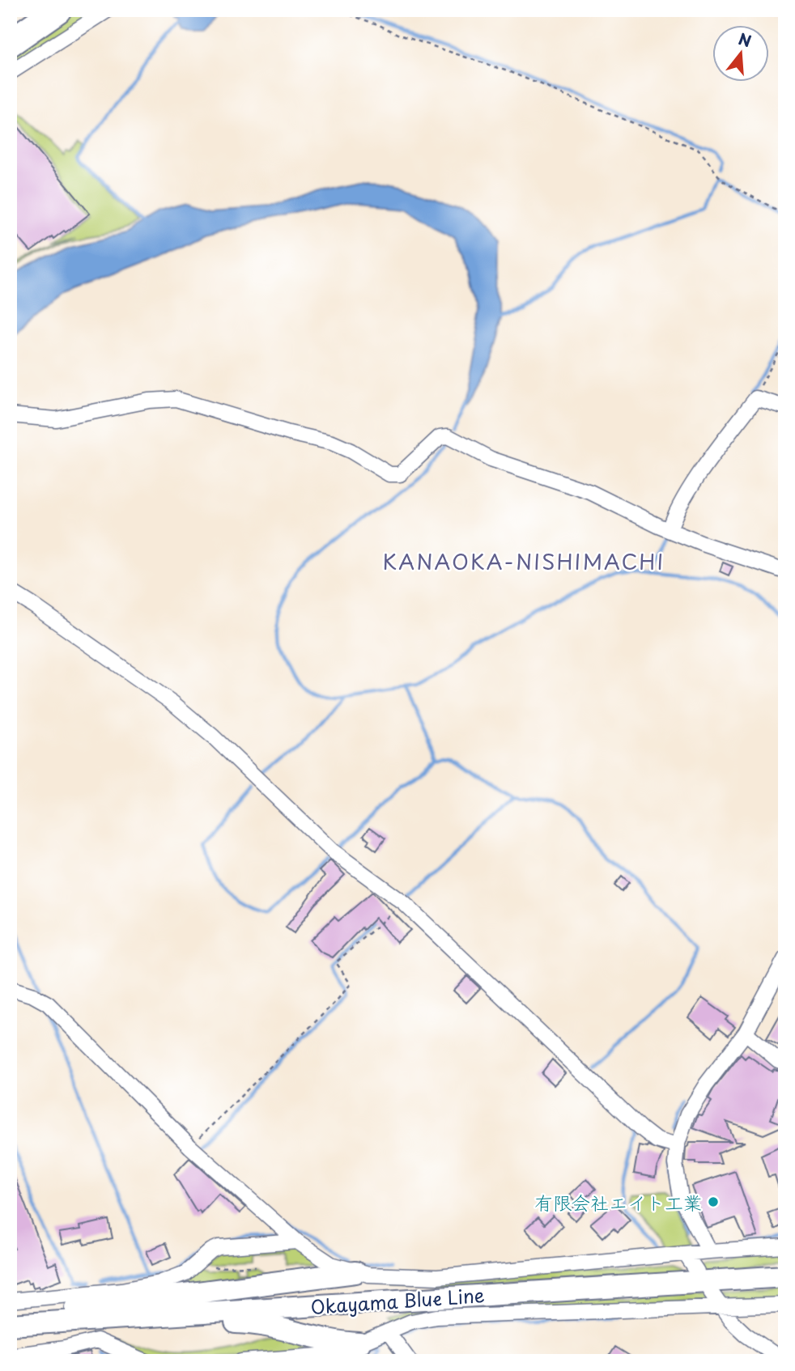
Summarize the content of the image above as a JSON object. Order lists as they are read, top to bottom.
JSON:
{
  "streets": {
    "main road": ["Okayama Blue Line"]
  },
  "districts": ["KANAOKA-NISHIMACHI"],
  "places": ["有限会社エイト工業"],
  "north": "top"
}
